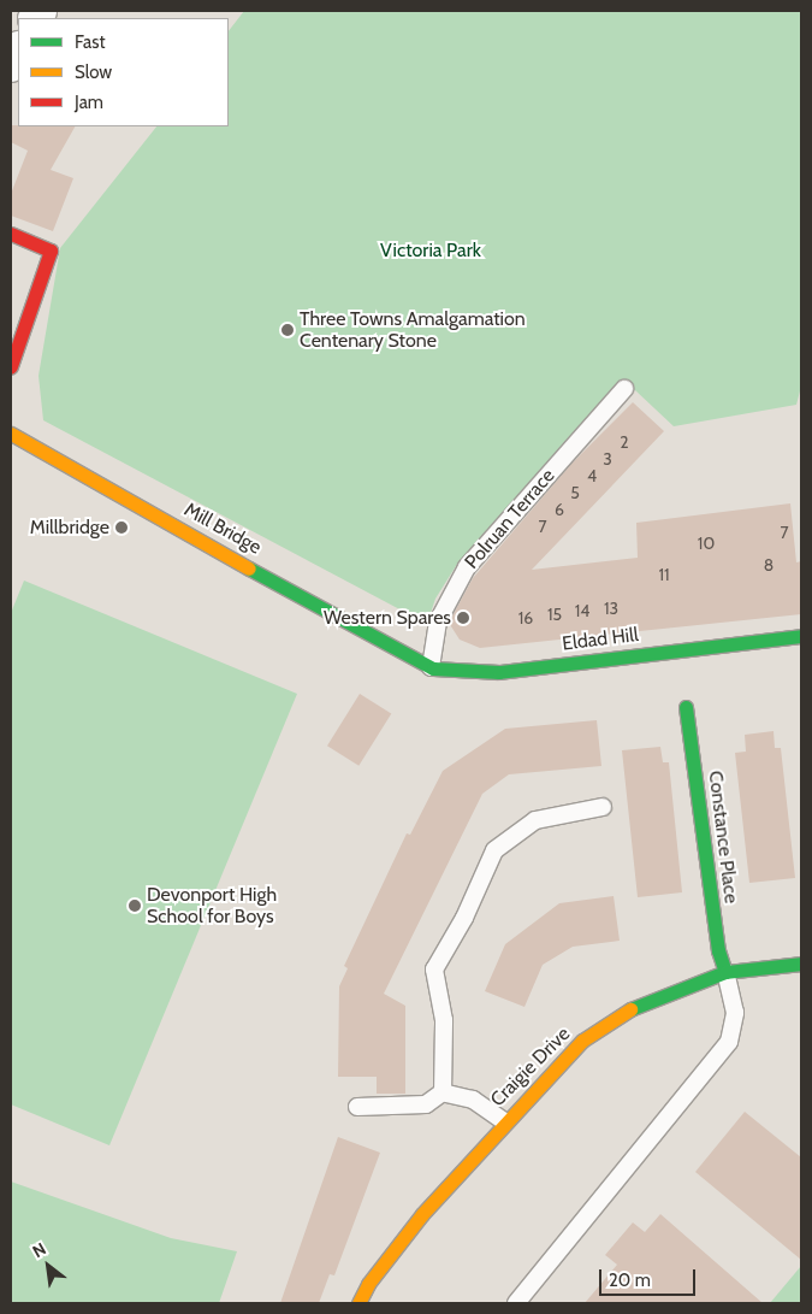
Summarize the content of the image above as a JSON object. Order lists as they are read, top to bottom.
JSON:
{
  "streets": {
    "street": [
      "Mill Bridge",
      "Eldad Hill",
      "Constance Place",
      "Craigie Drive"
    ],
    "lane": ["Polruan Terrace"]
  },
  "crossings": [
    ["Polruan Terrace", "Eldad Hill"],
    ["Mill Bridge", "Eldad Hill"],
    ["Constance Place", "Craigie Drive"]
  ],
  "parks": ["Victoria Park"],
  "places": [
    "Three Towns Amalgamation Centenary Stone",
    "Millbridge",
    "Western Spares",
    "Devonport High School for Boys"
  ],
  "house_numbers": [
    "2",
    "3",
    "4",
    "5",
    "6",
    "7",
    "7",
    "10",
    "8",
    "11",
    "13",
    "14",
    "15",
    "16"
  ],
  "legend": ["Fast", "Slow", "Jam"],
  "scale_bar": "20 m",
  "north": "top left"
}
